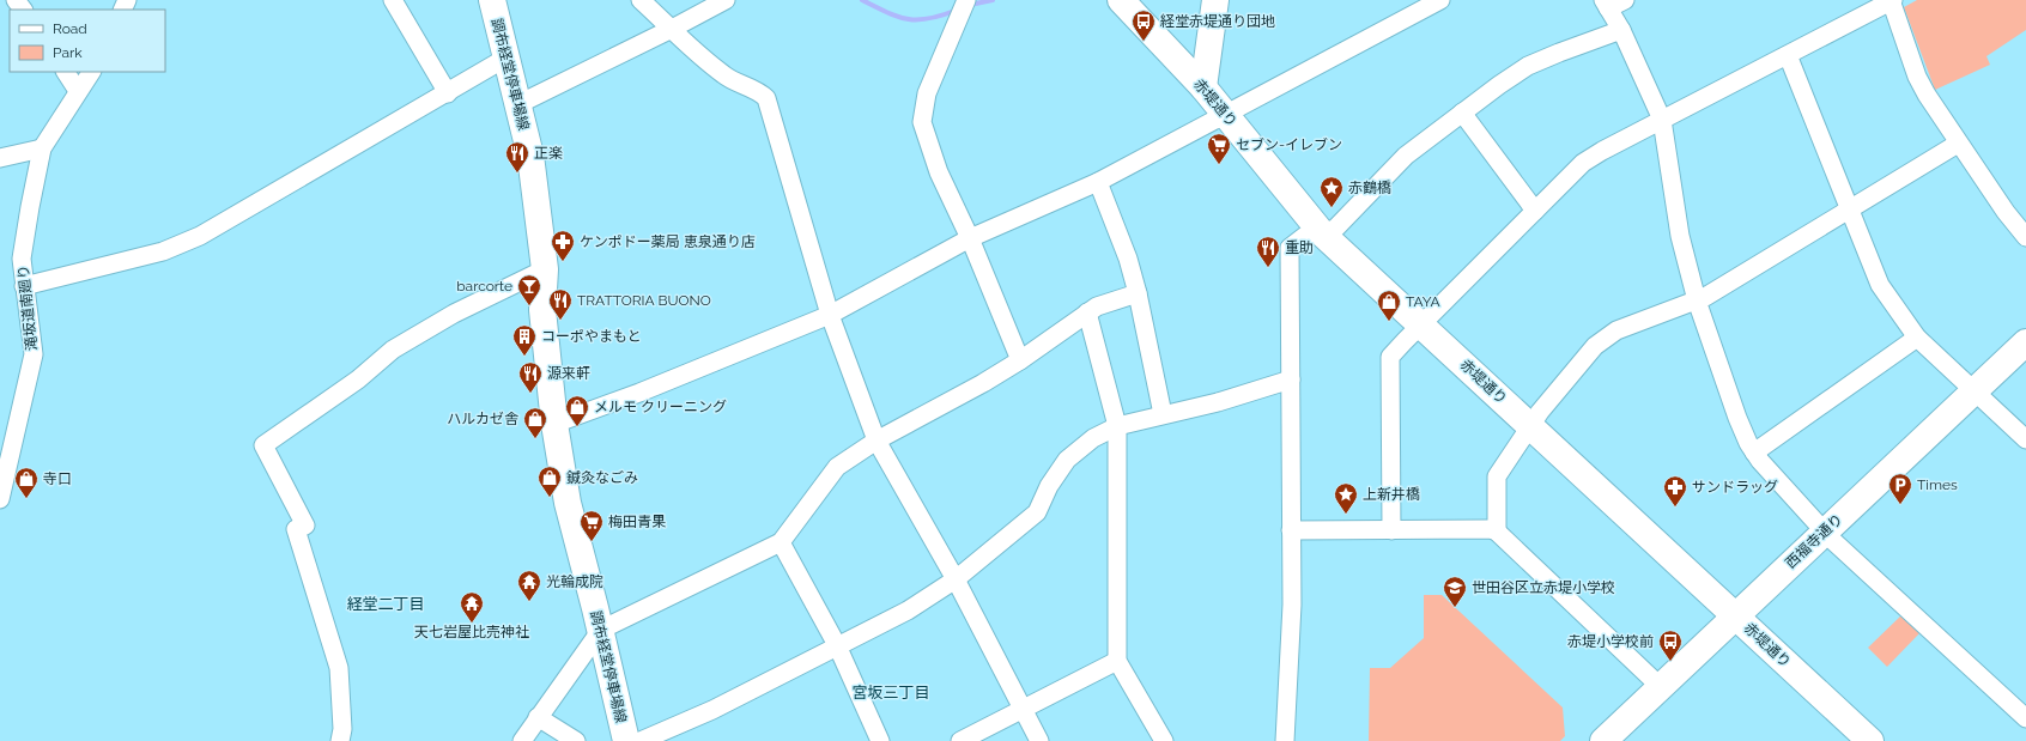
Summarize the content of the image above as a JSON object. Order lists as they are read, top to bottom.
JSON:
{
  "streets": {
    "street": [
      "調布経堂停車場線",
      "赤堤通り",
      "滝坂道南廻り",
      "西福寺通り"
    ]
  },
  "crossings": [
    ["赤堤通り", "西福寺通り"]
  ],
  "districts": ["経堂二丁目", "宮坂三丁目"],
  "places": {
    "bus stop": ["経堂赤堤通り団地", "赤堤小学校前"],
    "supermarket": ["セブン-イレブン", "梅田青果"],
    "restaurant": [
      "正楽",
      "重助",
      "TRATTORIA BUONO",
      "源来軒"
    ],
    "place": ["赤鶴橋", "上新井橋"],
    "pharmacy": ["ケンポドー薬局 恵泉通り店", "サンドラッグ"],
    "bar": ["barcorte"],
    "shop": [
      "TAYA",
      "メルモ クリーニング",
      "ハルカゼ舎",
      "鍼灸なごみ",
      "寺口"
    ],
    "building": ["コーポやまもと"],
    "parking": ["Times"],
    "temple": ["光輪成院", "天七岩屋比売神社"],
    "school or university": ["世田谷区立赤堤小学校"]
  },
  "legend": ["Road", "Park"]
}
